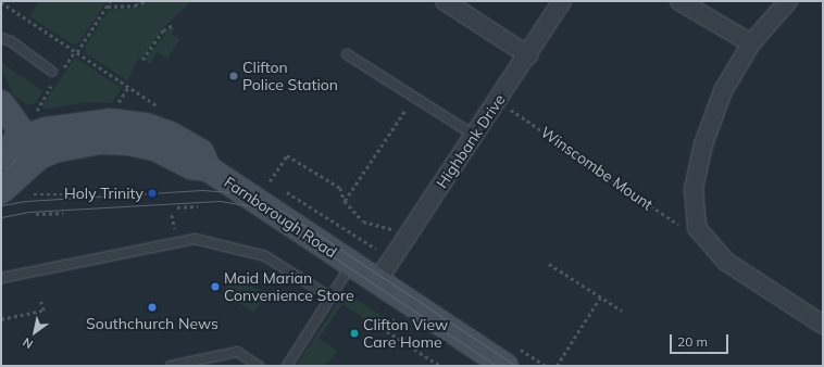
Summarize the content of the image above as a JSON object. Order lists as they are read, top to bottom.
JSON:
{
  "streets": {
    "street": ["Highbank Drive", "Farnborough Road"],
    "path": ["Winscombe Mount"]
  },
  "crossings": [
    ["Highbank Drive", "Winscombe Mount"],
    ["Highbank Drive", "Farnborough Road"]
  ],
  "places": [
    "Clifton Police Station",
    "Holy Trinity",
    "Maid Marian Convenience Store",
    "Southchurch News",
    "Clifton View Care Home"
  ],
  "scale_bar": "20 m",
  "north": "bottom left"
}
